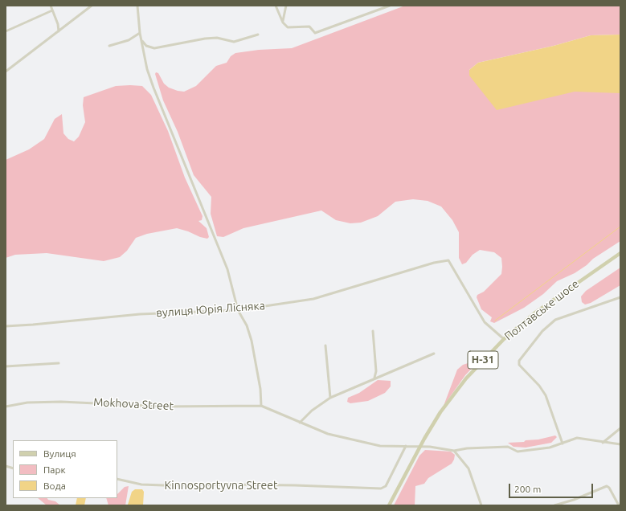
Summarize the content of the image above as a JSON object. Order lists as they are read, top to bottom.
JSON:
{
  "streets": {
    "main road": ["Полтавське шосе", "Н-31"],
    "street": ["вулиця Юрія Лісняка", "Mokhova Street", "Kinnosportyvna Street"]
  },
  "crossings": [
    ["вулиця Юрія Лісняка", "Полтавське шосе"],
    ["Полтавське шосе", "Mokhova Street"],
    ["Mokhova Street", "Kinnosportyvna Street"]
  ],
  "legend": ["Вулиця", "Парк", "Вода"],
  "scale_bar": "200 m"
}
